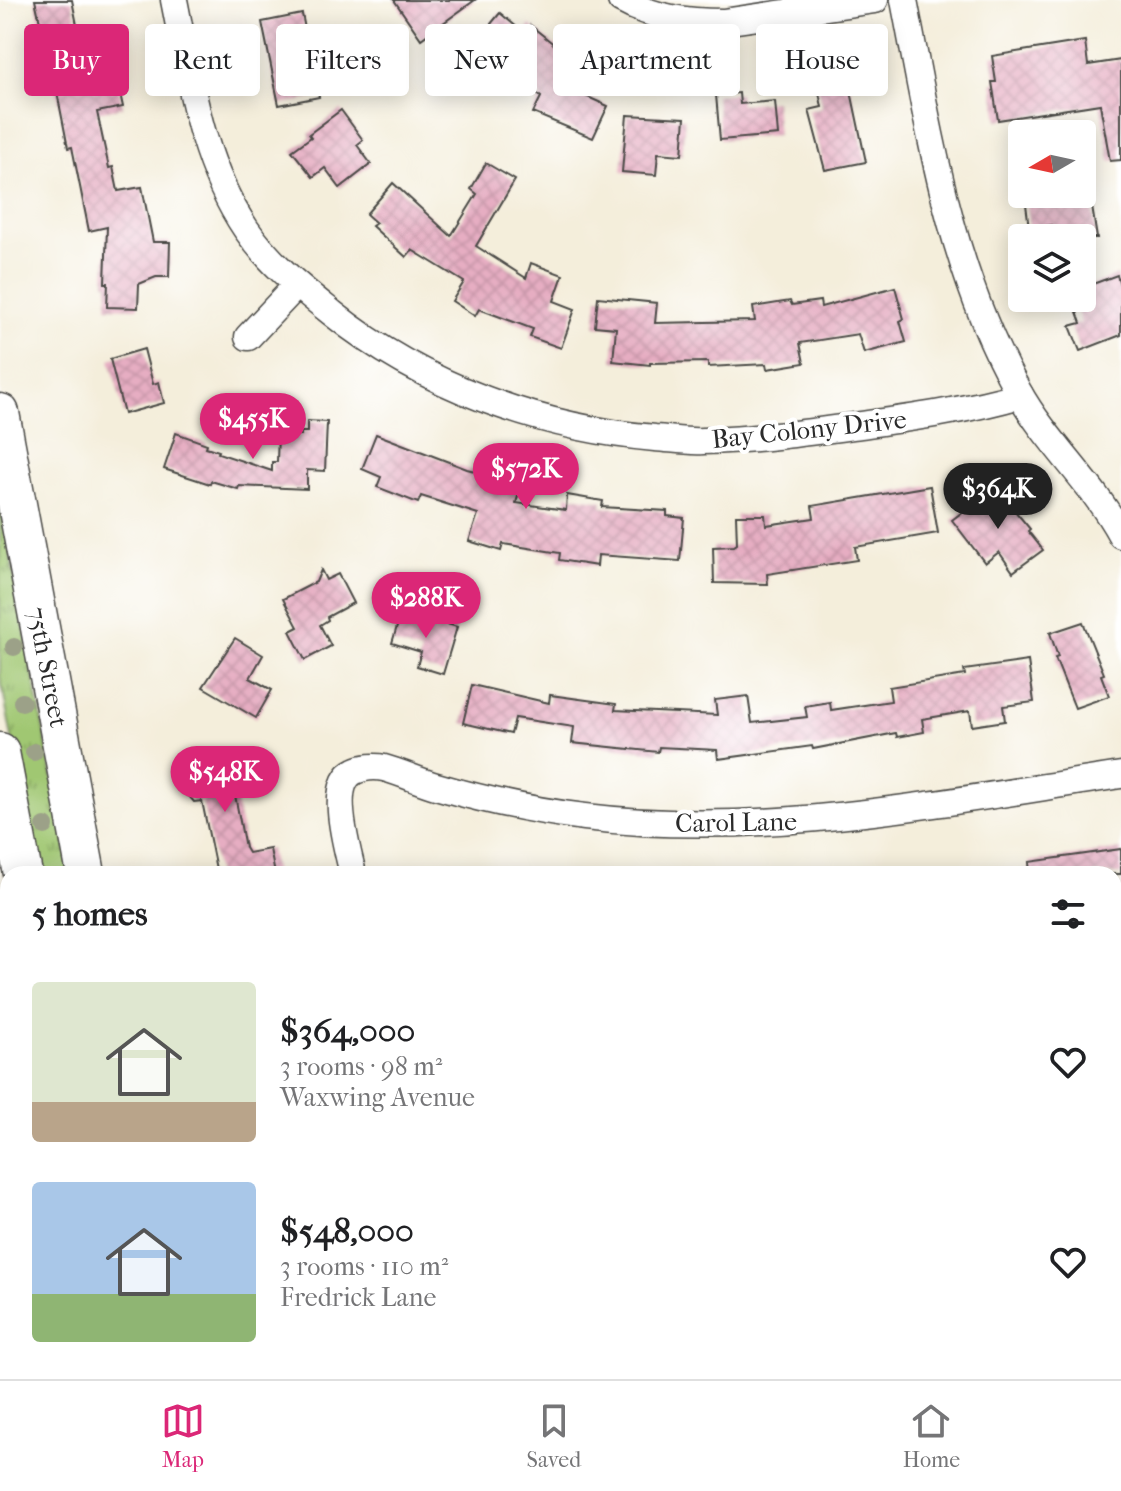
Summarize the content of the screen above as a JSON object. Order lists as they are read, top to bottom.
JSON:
{
  "streets": {
    "main road": ["75th Street"],
    "street": ["Bay Colony Drive", "Carol Lane"]
  },
  "north": "left",
  "page": {
    "chip": [
      "Buy",
      "Rent",
      "Filters",
      "New",
      "Apartment",
      "House"
    ],
    "price": [
      "$455K",
      "$572K",
      "$364K",
      "$288K",
      "$548K"
    ],
    "heading": "5 homes",
    "list": [
      {
        "name": "$364,000",
        "note": "3 rooms · 98 m² · Waxwing Avenue"
      },
      {
        "name": "$548,000",
        "note": "3 rooms · 110 m² · Fredrick Lane"
      }
    ],
    "tabs": ["Map", "Saved", "Home"]
  }
}
